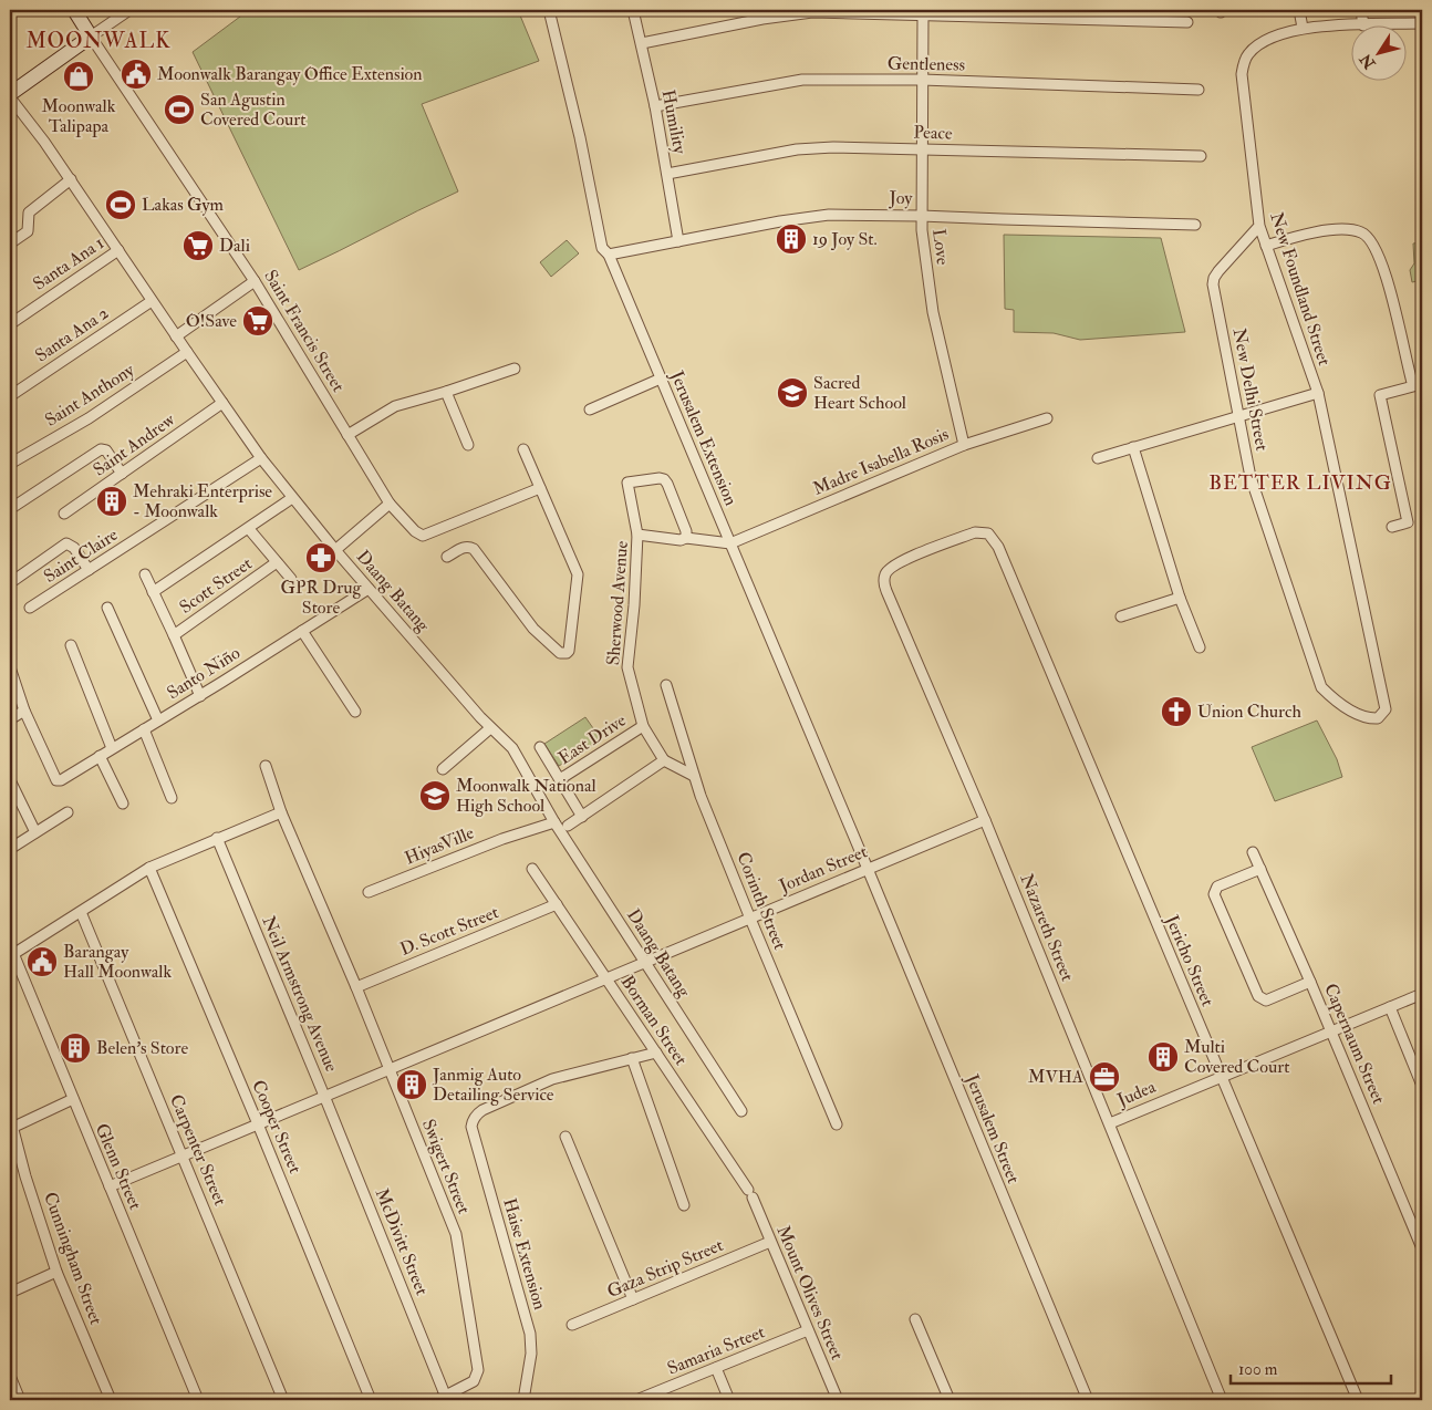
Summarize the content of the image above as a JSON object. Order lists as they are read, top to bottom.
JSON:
{
  "streets": {
    "street": [
      "Gentleness",
      "Humility",
      "Peace",
      "Joy",
      "Love",
      "Santa Ana 1",
      "New Foundland Street",
      "Saint Francis Street",
      "Santa Ana 2",
      "New Delhi Street",
      "Saint Anthony",
      "Jerusalem Extension",
      "Saint Andrew",
      "Madre Isabella Rosis",
      "Saint Claire",
      "Scott Street",
      "Daang Batang",
      "Sherwood Avenue",
      "Santo Niño",
      "East Drive",
      "HiyasVille",
      "Jordan Street",
      "Corinth Street",
      "Nazareth Street",
      "D. Scott Street",
      "Jericho Street",
      "Neil Armstrong Avenue",
      "Borman Street",
      "Capernaum Street",
      "Judea",
      "Cooper Street",
      "Jerusalem Street",
      "Carpenter Street",
      "Glenn Street",
      "Swigert Street",
      "McDivitt Street",
      "Haise Extension",
      "Cunningham Street",
      "Gaza Strip Street",
      "Mount Olives Street",
      "Samaria Srteet"
    ]
  },
  "crossings": [
    ["Gentleness", "Humility"],
    ["Gentleness", "Love"],
    ["Humility", "Peace"],
    ["Humility", "Joy"],
    ["Peace", "Love"],
    ["Joy", "Love"],
    ["Joy", "Jerusalem Extension"],
    ["Love", "Madre Isabella Rosis"],
    ["Santa Ana 1", "Daang Batang"],
    ["New Foundland Street", "New Delhi Street"],
    ["Santa Ana 2", "Daang Batang"],
    ["Saint Anthony", "Daang Batang"],
    ["Jerusalem Extension", "Madre Isabella Rosis"],
    ["Jerusalem Extension", "Sherwood Avenue"],
    ["Jerusalem Extension", "Jordan Street"],
    ["Jerusalem Extension", "Jerusalem Street"],
    ["Saint Andrew", "Daang Batang"],
    ["Madre Isabella Rosis", "Sherwood Avenue"],
    ["Saint Claire", "Daang Batang"],
    ["Daang Batang", "Santo Niño"],
    ["Daang Batang", "HiyasVille"],
    ["Daang Batang", "Jordan Street"],
    ["Daang Batang", "Neil Armstrong Avenue"],
    ["Sherwood Avenue", "East Drive"],
    ["Jordan Street", "Corinth Street"],
    ["Jordan Street", "Nazareth Street"],
    ["Jordan Street", "Neil Armstrong Avenue"],
    ["Jordan Street", "Jerusalem Street"],
    ["Nazareth Street", "Jericho Street"],
    ["Nazareth Street", "Judea"],
    ["D. Scott Street", "Borman Street"],
    ["D. Scott Street", "Swigert Street"],
    ["Jericho Street", "Judea"],
    ["Neil Armstrong Avenue", "Borman Street"],
    ["Neil Armstrong Avenue", "Swigert Street"],
    ["Neil Armstrong Avenue", "McDivitt Street"],
    ["Borman Street", "Mount Olives Street"],
    ["Capernaum Street", "Judea"],
    ["Glenn Street", "Cunningham Street"],
    ["Swigert Street", "McDivitt Street"],
    ["Gaza Strip Street", "Mount Olives Street"],
    ["Mount Olives Street", "Samaria Srteet"]
  ],
  "districts": ["MOONWALK", "BETTER LIVING"],
  "places": {
    "public building": ["Moonwalk Barangay Office Extension", "Barangay Hall Moonwalk"],
    "shop": ["Moonwalk Talipapa"],
    "sports": ["San Agustin Covered Court", "Lakas Gym"],
    "building": [
      "19 Joy St.",
      "Mehraki Enterprise - Moonwalk",
      "Belen's Store",
      "Multi Covered Court",
      "Janmig Auto Detailing Service"
    ],
    "supermarket": ["Dali", "O!Save"],
    "school or university": ["Sacred Heart School", "Moonwalk National High School"],
    "pharmacy": ["GPR Drug Store"],
    "church": ["Union Church"],
    "office": ["MVHA"]
  },
  "scale_bar": "100 m",
  "north": "bottom left"
}
